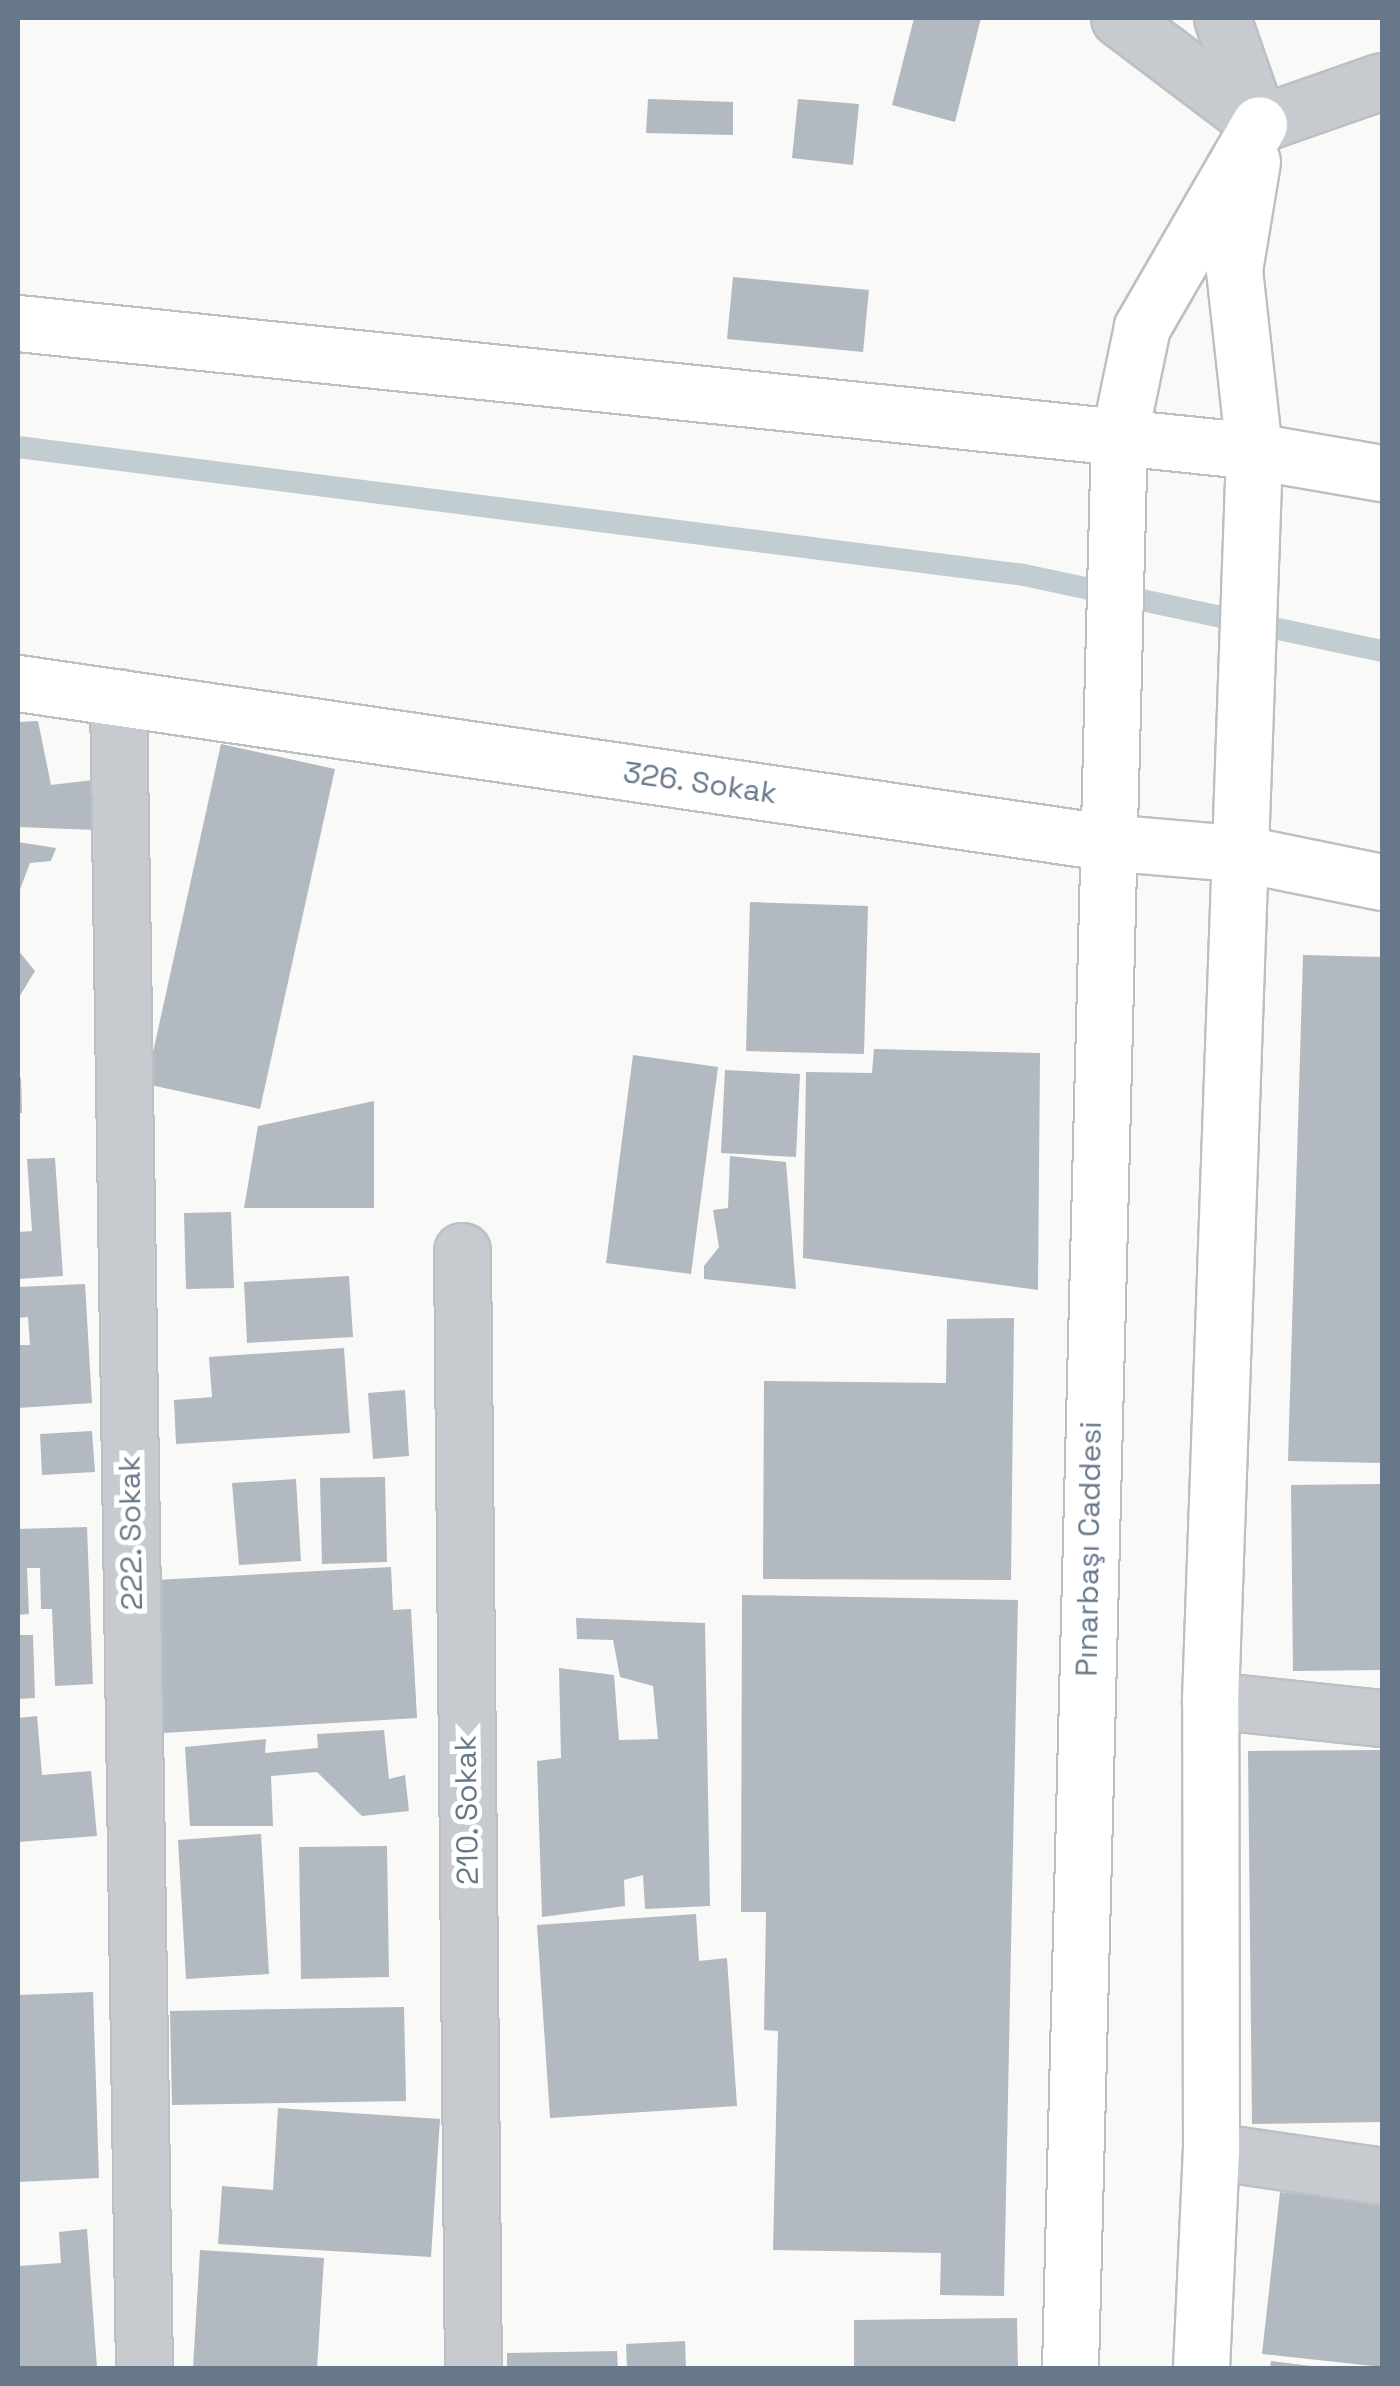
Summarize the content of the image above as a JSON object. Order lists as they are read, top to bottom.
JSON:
{
  "streets": {
    "street": [
      "326. Sokak",
      "222. Sokak",
      "Pınarbaşı Caddesi",
      "210. Sokak"
    ]
  },
  "crossings": [
    ["326. Sokak", "222. Sokak"],
    ["326. Sokak", "Pınarbaşı Caddesi"]
  ]
}
